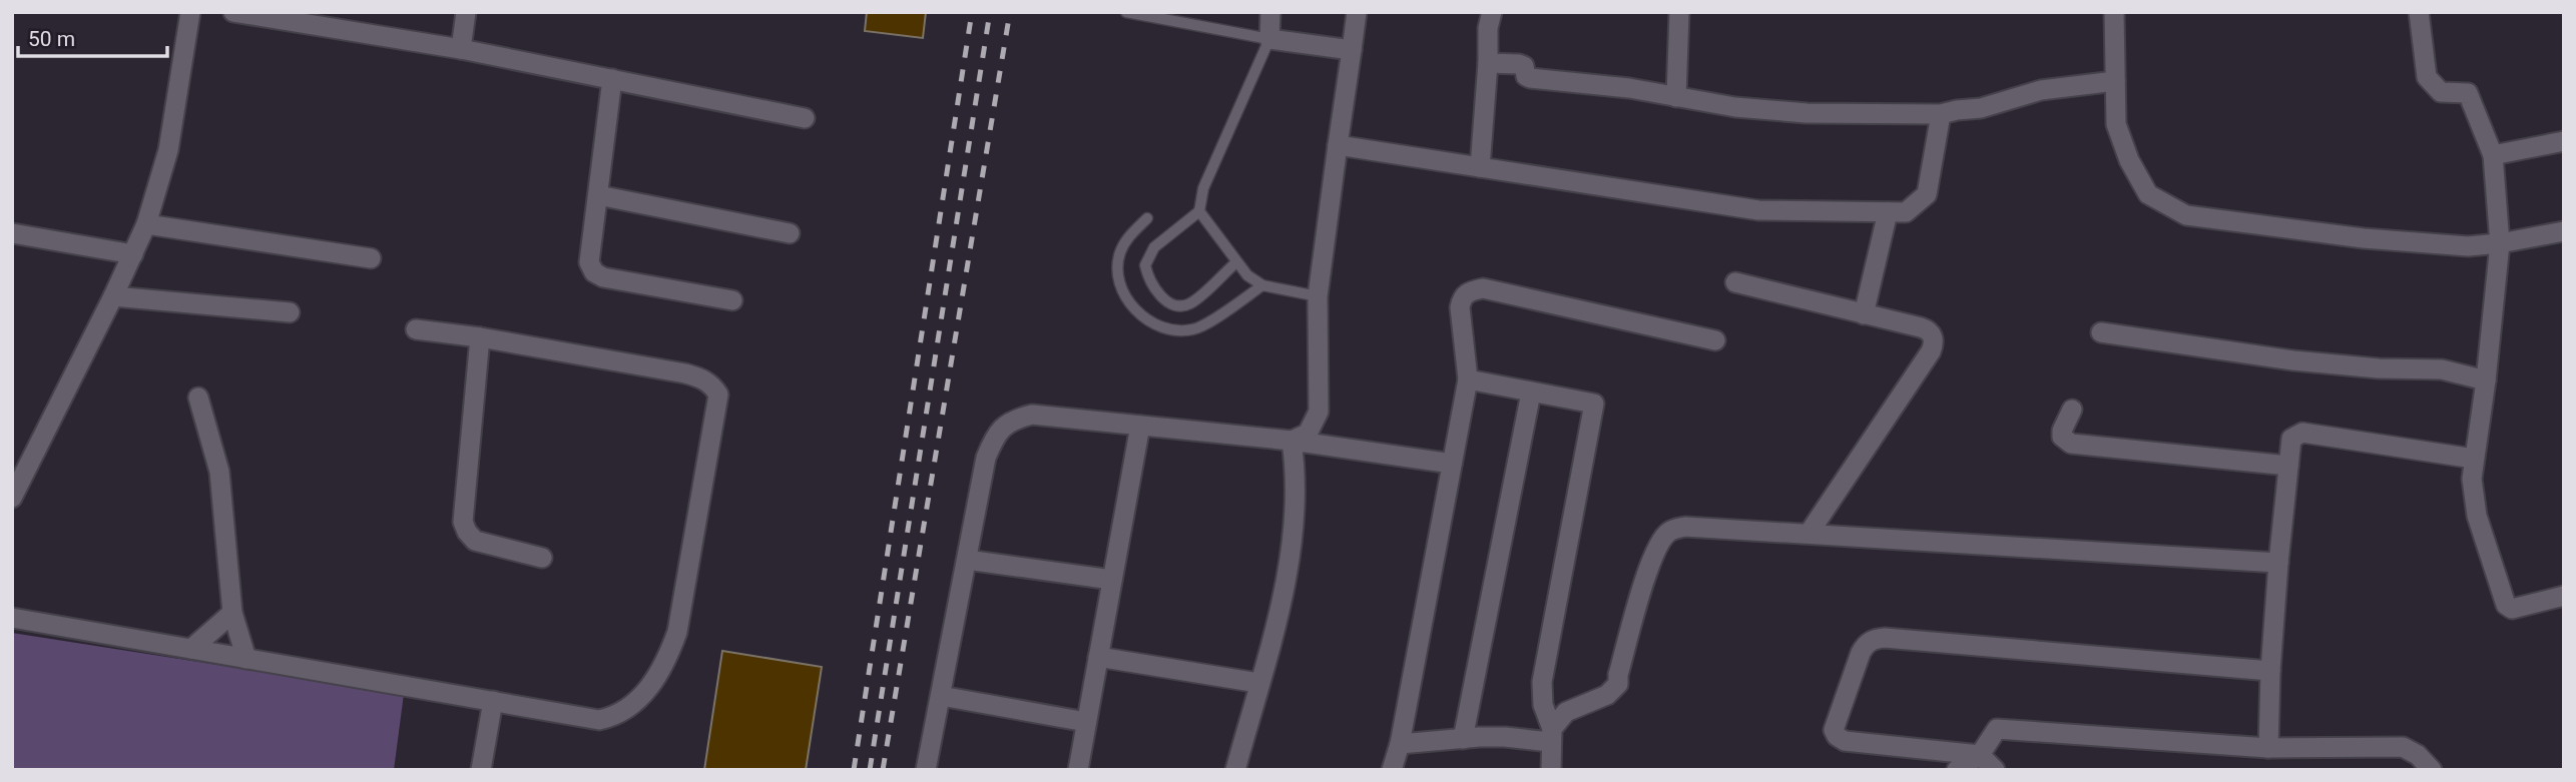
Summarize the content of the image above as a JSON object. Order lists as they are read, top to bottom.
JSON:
{
  "scale_bar": "50 m"
}
